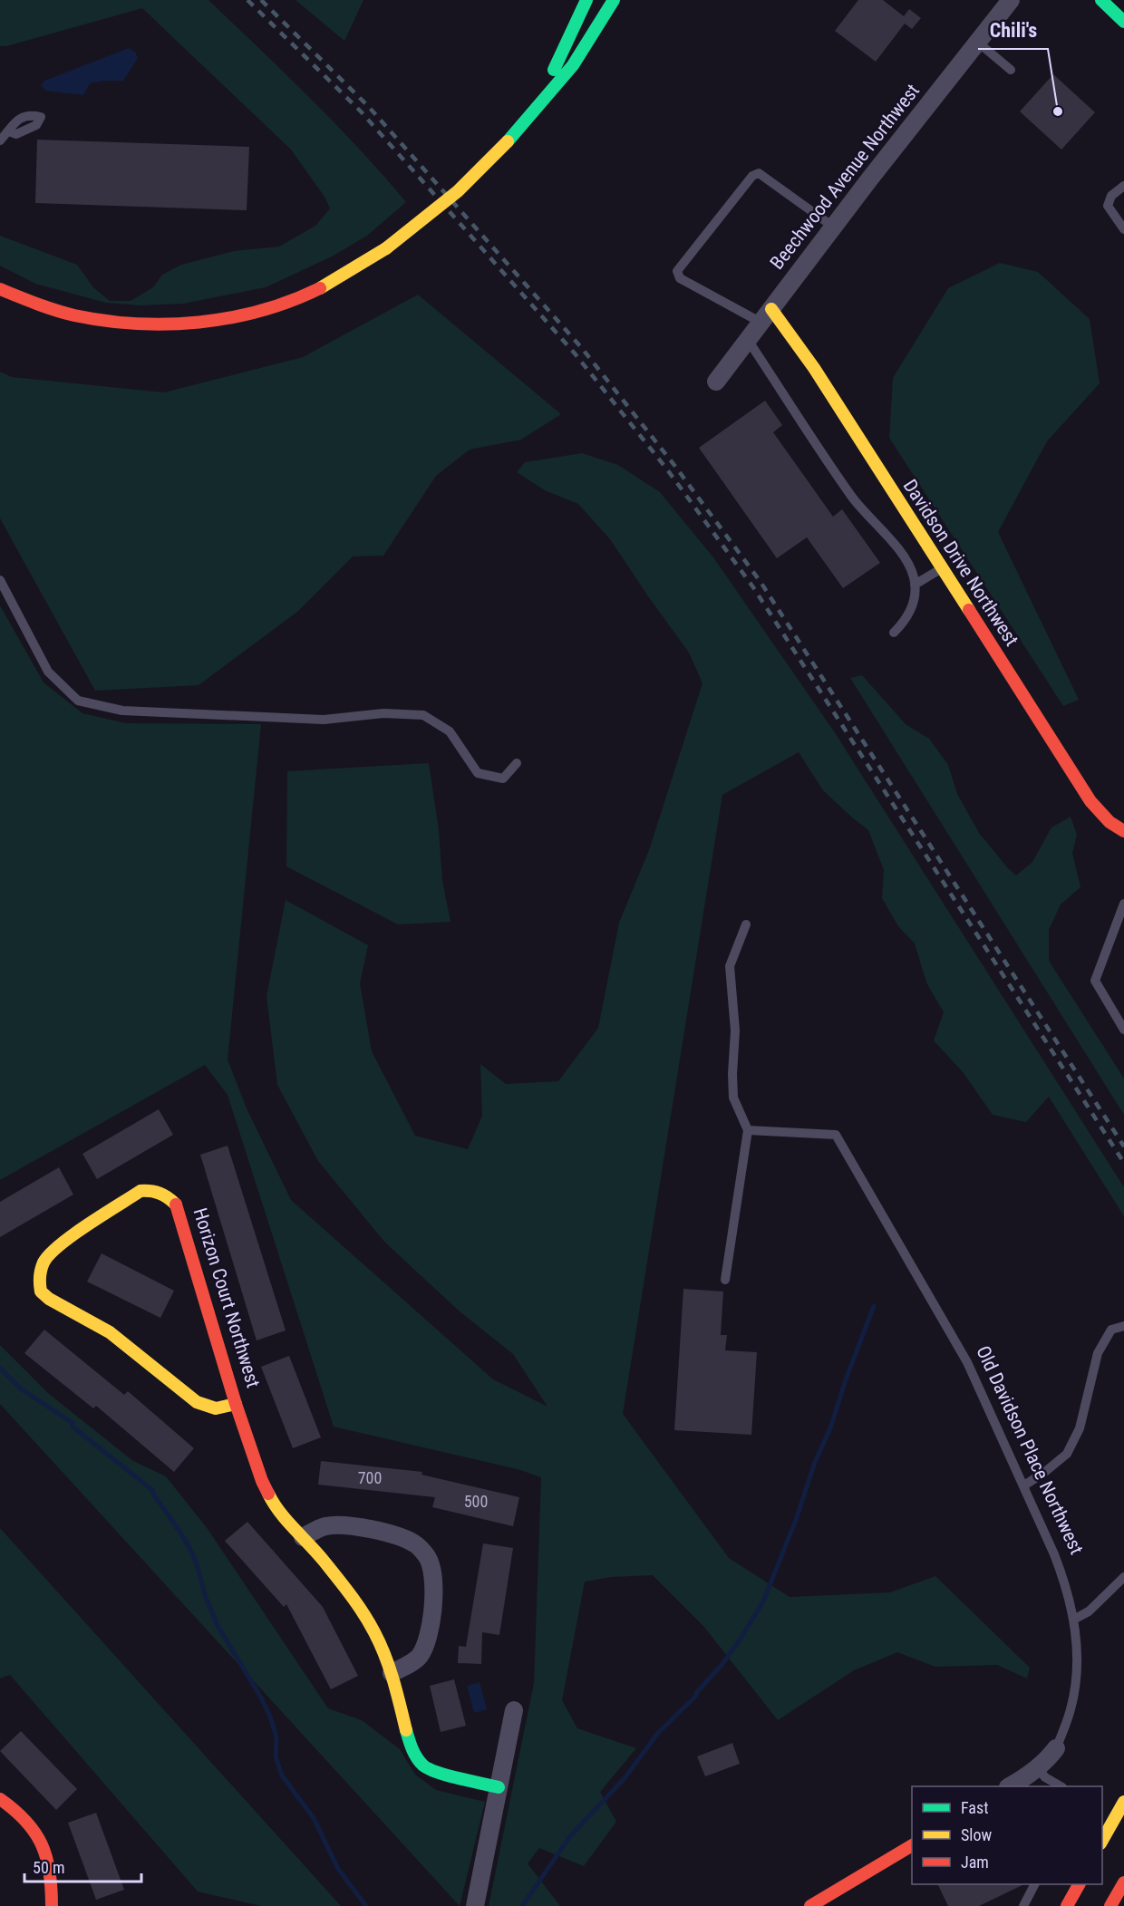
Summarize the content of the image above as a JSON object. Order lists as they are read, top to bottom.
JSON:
{
  "streets": {
    "main road": ["Davidson Drive Northwest", "Horizon Court Northwest"],
    "street": ["Beechwood Avenue Northwest", "Old Davidson Place Northwest"]
  },
  "crossings": [
    ["Beechwood Avenue Northwest", "Davidson Drive Northwest"]
  ],
  "places": ["Chili's"],
  "house_numbers": ["700", "500"],
  "legend": ["Fast", "Slow", "Jam"],
  "scale_bar": "50 m"
}
